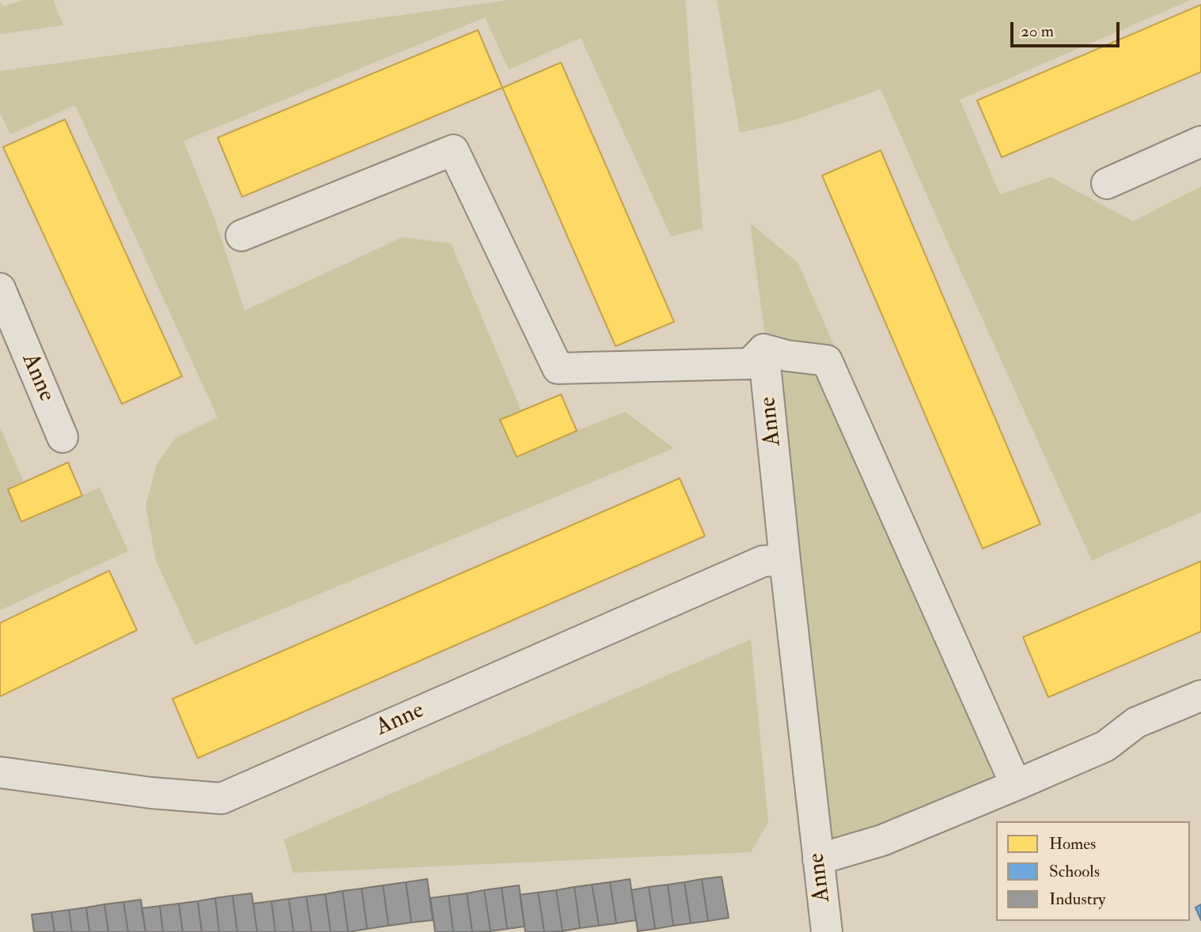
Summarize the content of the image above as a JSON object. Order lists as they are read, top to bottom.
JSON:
{
  "streets": {
    "street": ["Anne"]
  },
  "legend": ["Homes", "Schools", "Industry"],
  "scale_bar": "20 m"
}
